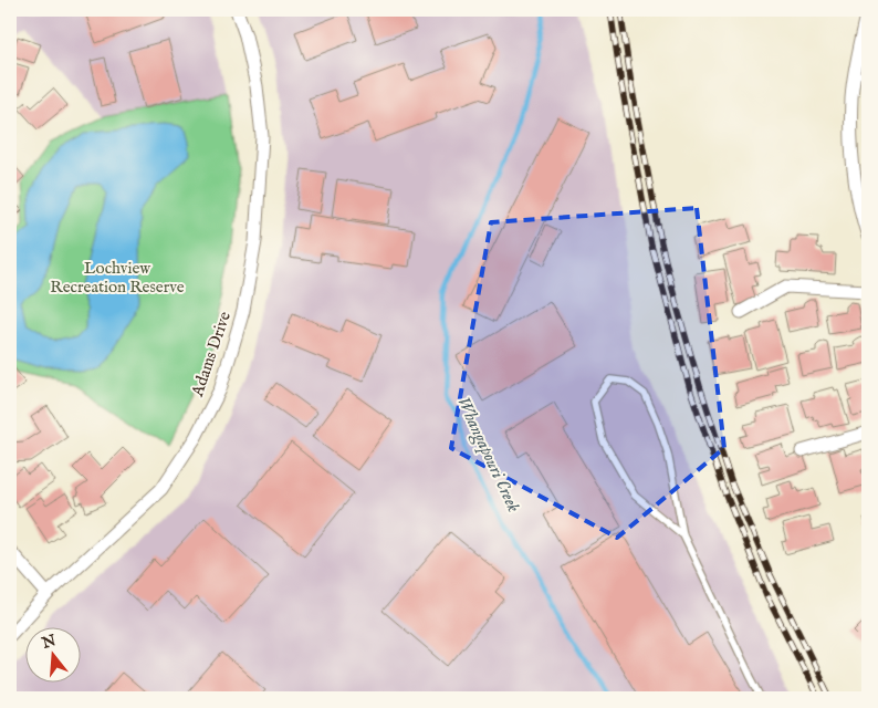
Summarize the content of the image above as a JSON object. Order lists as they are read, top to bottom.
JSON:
{
  "streets": {
    "street": ["Adams Drive"]
  },
  "water": ["Whangapouri Creek"],
  "parks": ["Lochview Recreation Reserve"],
  "north": "top"
}
